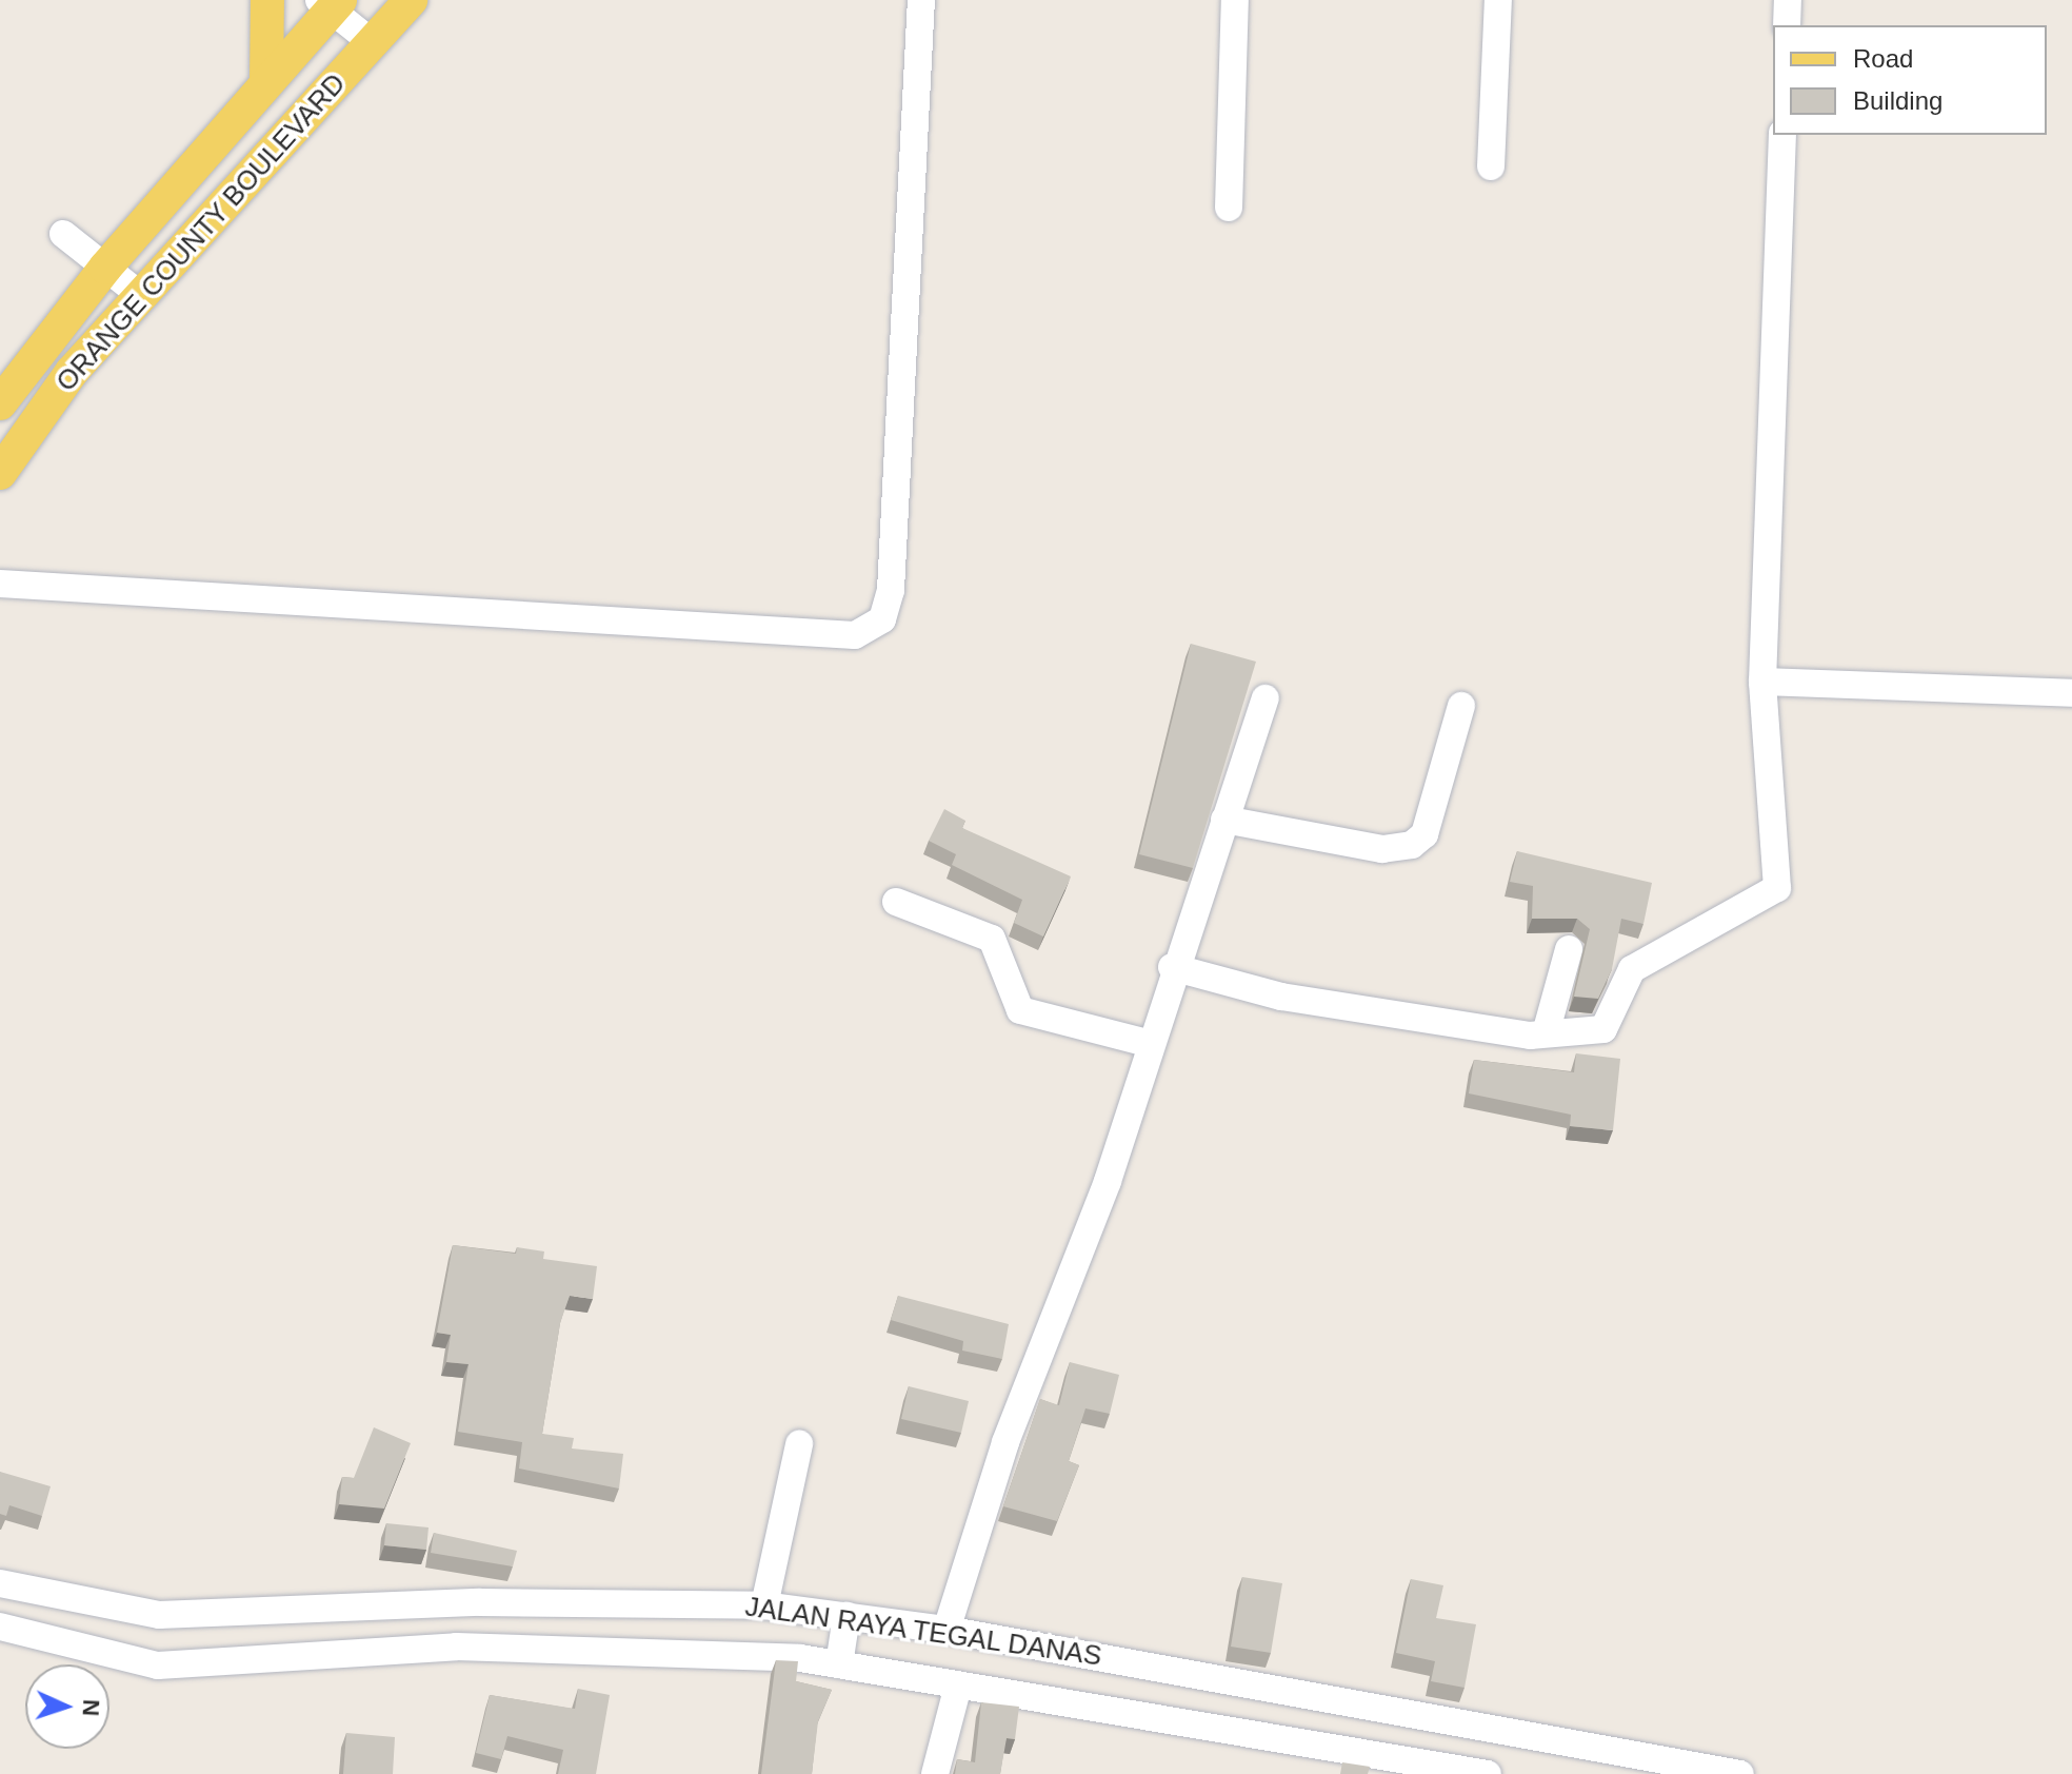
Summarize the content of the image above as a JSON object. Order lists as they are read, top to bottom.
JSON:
{
  "streets": {
    "main road": ["ORANGE COUNTY BOULEVARD"],
    "street": ["JALAN RAYA TEGAL DANAS"]
  },
  "legend": ["Road", "Building"],
  "north": "right"
}
